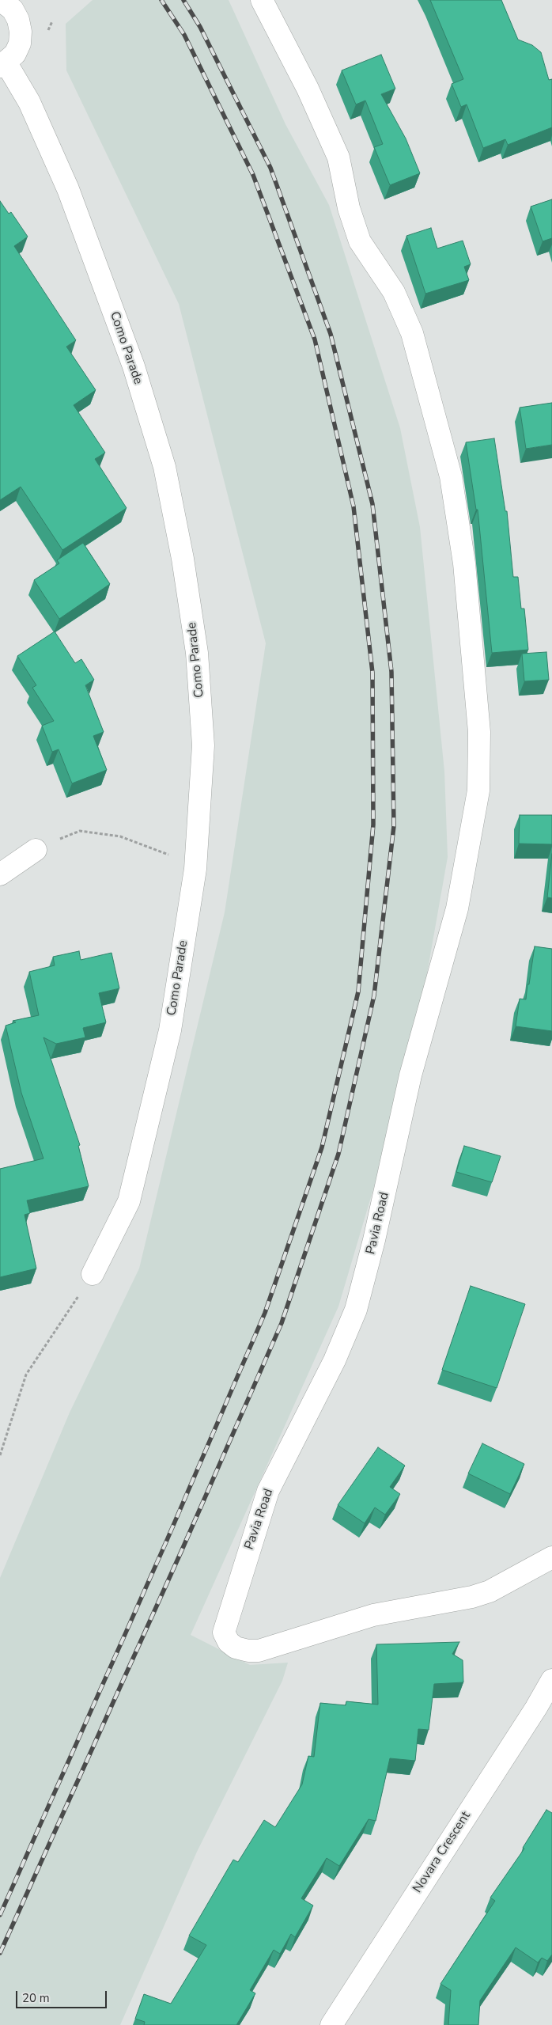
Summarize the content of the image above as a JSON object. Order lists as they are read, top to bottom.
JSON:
{
  "streets": {
    "street": ["Como Parade", "Pavia Road", "Novara Crescent"]
  },
  "scale_bar": "20 m"
}
